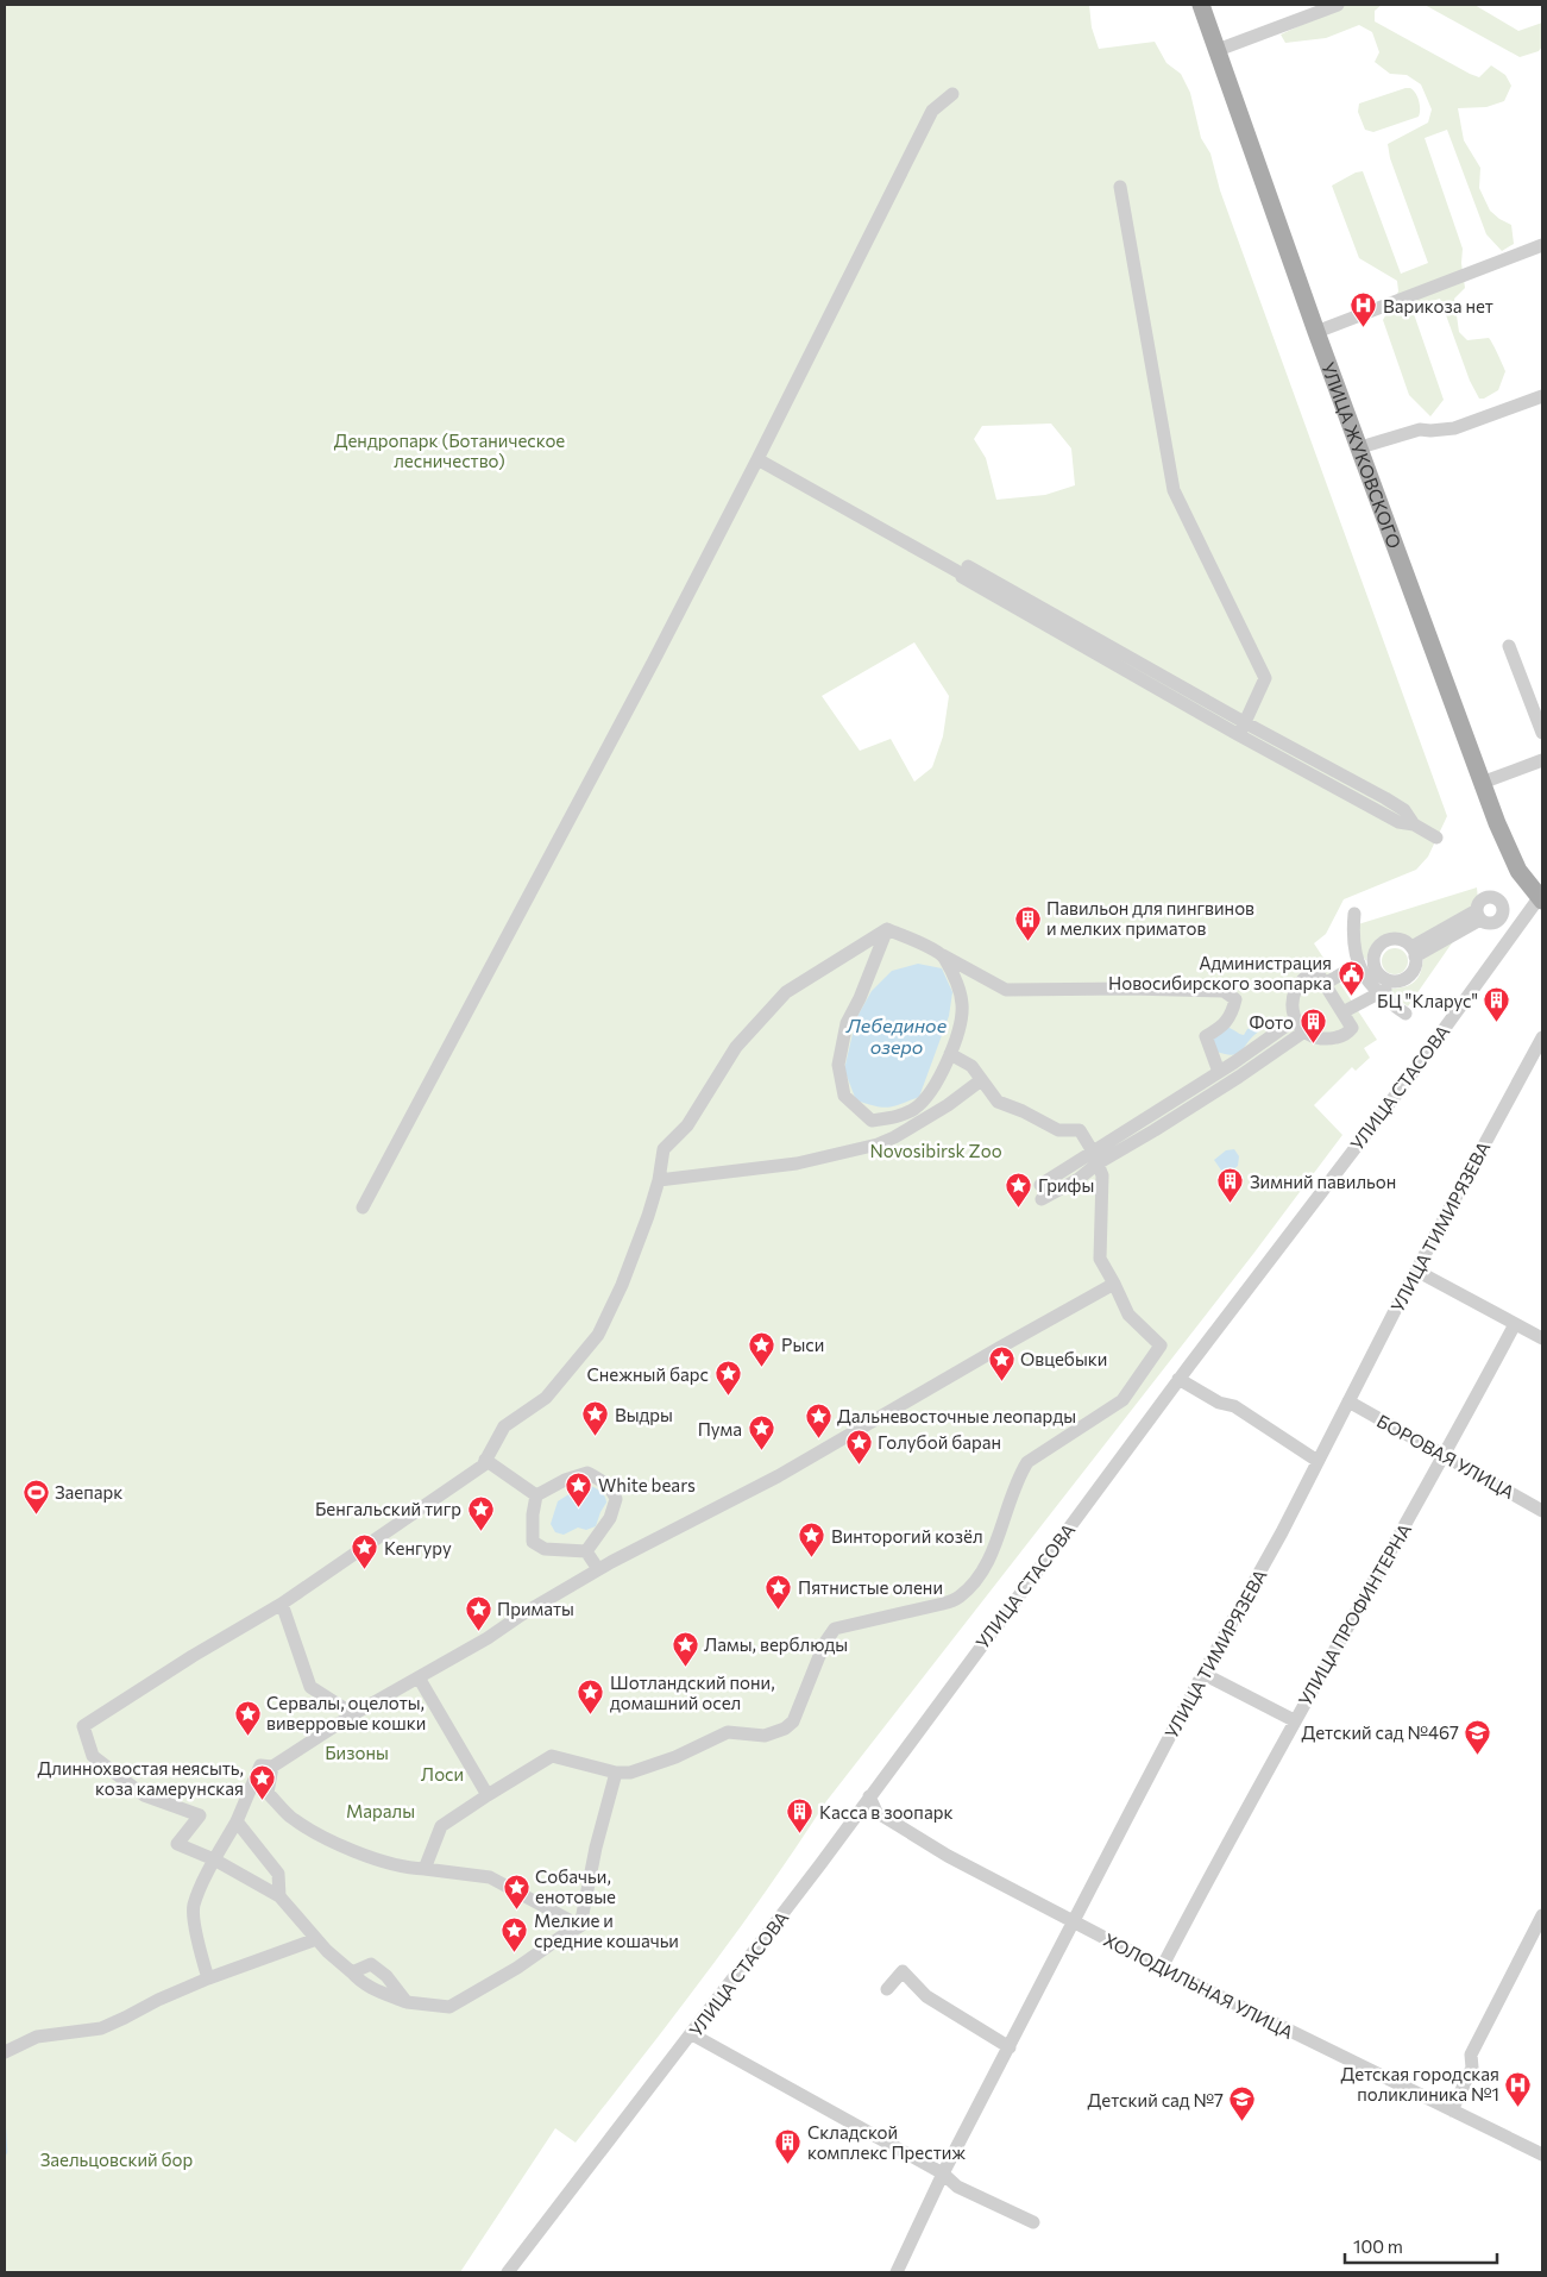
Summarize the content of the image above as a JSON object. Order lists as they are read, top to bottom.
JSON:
{
  "streets": {
    "main road": ["УЛИЦА ЖУКОВСКОГО"],
    "street": [
      "УЛИЦА СТАСОВА",
      "УЛИЦА ТИМИРЯЗЕВА",
      "БОРОВАЯ УЛИЦА",
      "УЛИЦА ПРОФИНТЕРНА",
      "ХОЛОДИЛЬНАЯ УЛИЦА"
    ]
  },
  "crossings": [
    ["УЛИЦА ЖУКОВСКОГО", "УЛИЦА СТАСОВА"],
    ["УЛИЦА СТАСОВА", "ХОЛОДИЛЬНАЯ УЛИЦА"],
    ["УЛИЦА ТИМИРЯЗЕВА", "БОРОВАЯ УЛИЦА"],
    ["УЛИЦА ТИМИРЯЗЕВА", "ХОЛОДИЛЬНАЯ УЛИЦА"],
    ["БОРОВАЯ УЛИЦА", "УЛИЦА ПРОФИНТЕРНА"],
    ["УЛИЦА ПРОФИНТЕРНА", "ХОЛОДИЛЬНАЯ УЛИЦА"]
  ],
  "water": ["Лебединое озеро"],
  "parks": [
    "Дендропарк (Ботаническое лесничество)",
    "Novosibirsk Zoo",
    "Бизоны",
    "Лоси",
    "Маралы",
    "Заельцовский бор"
  ],
  "places": {
    "hospital": ["Варикоза нет", "Детская городская поликлиника №1"],
    "building": [
      "Павильон для пингвинов и мелких приматов",
      "БЦ \"Кларус\"",
      "Фото",
      "Зимний павильон",
      "Касса в зоопарк",
      "Складской комплекс Престиж"
    ],
    "public building": ["Администрация Новосибирского зоопарка"],
    "place": [
      "Грифы",
      "Рыси",
      "Овцебыки",
      "Снежный барс",
      "Выдры",
      "Дальневосточные леопарды",
      "Пума",
      "Голубой баран",
      "White bears",
      "Бенгальский тигр",
      "Винторогий козёл",
      "Кенгуру",
      "Пятнистые олени",
      "Приматы",
      "Ламы, верблюды",
      "Шотландский пони, домашний осел",
      "Сервалы, оцелоты, виверровые кошки",
      "Длиннохвостая неясыть, коза камерунская",
      "Собачьи, енотовые",
      "Мелкие и средние кошачьи"
    ],
    "sports": ["Заепарк"],
    "school or university": ["Детский сад №467", "Детский сад №7"]
  },
  "scale_bar": "100 m"
}
